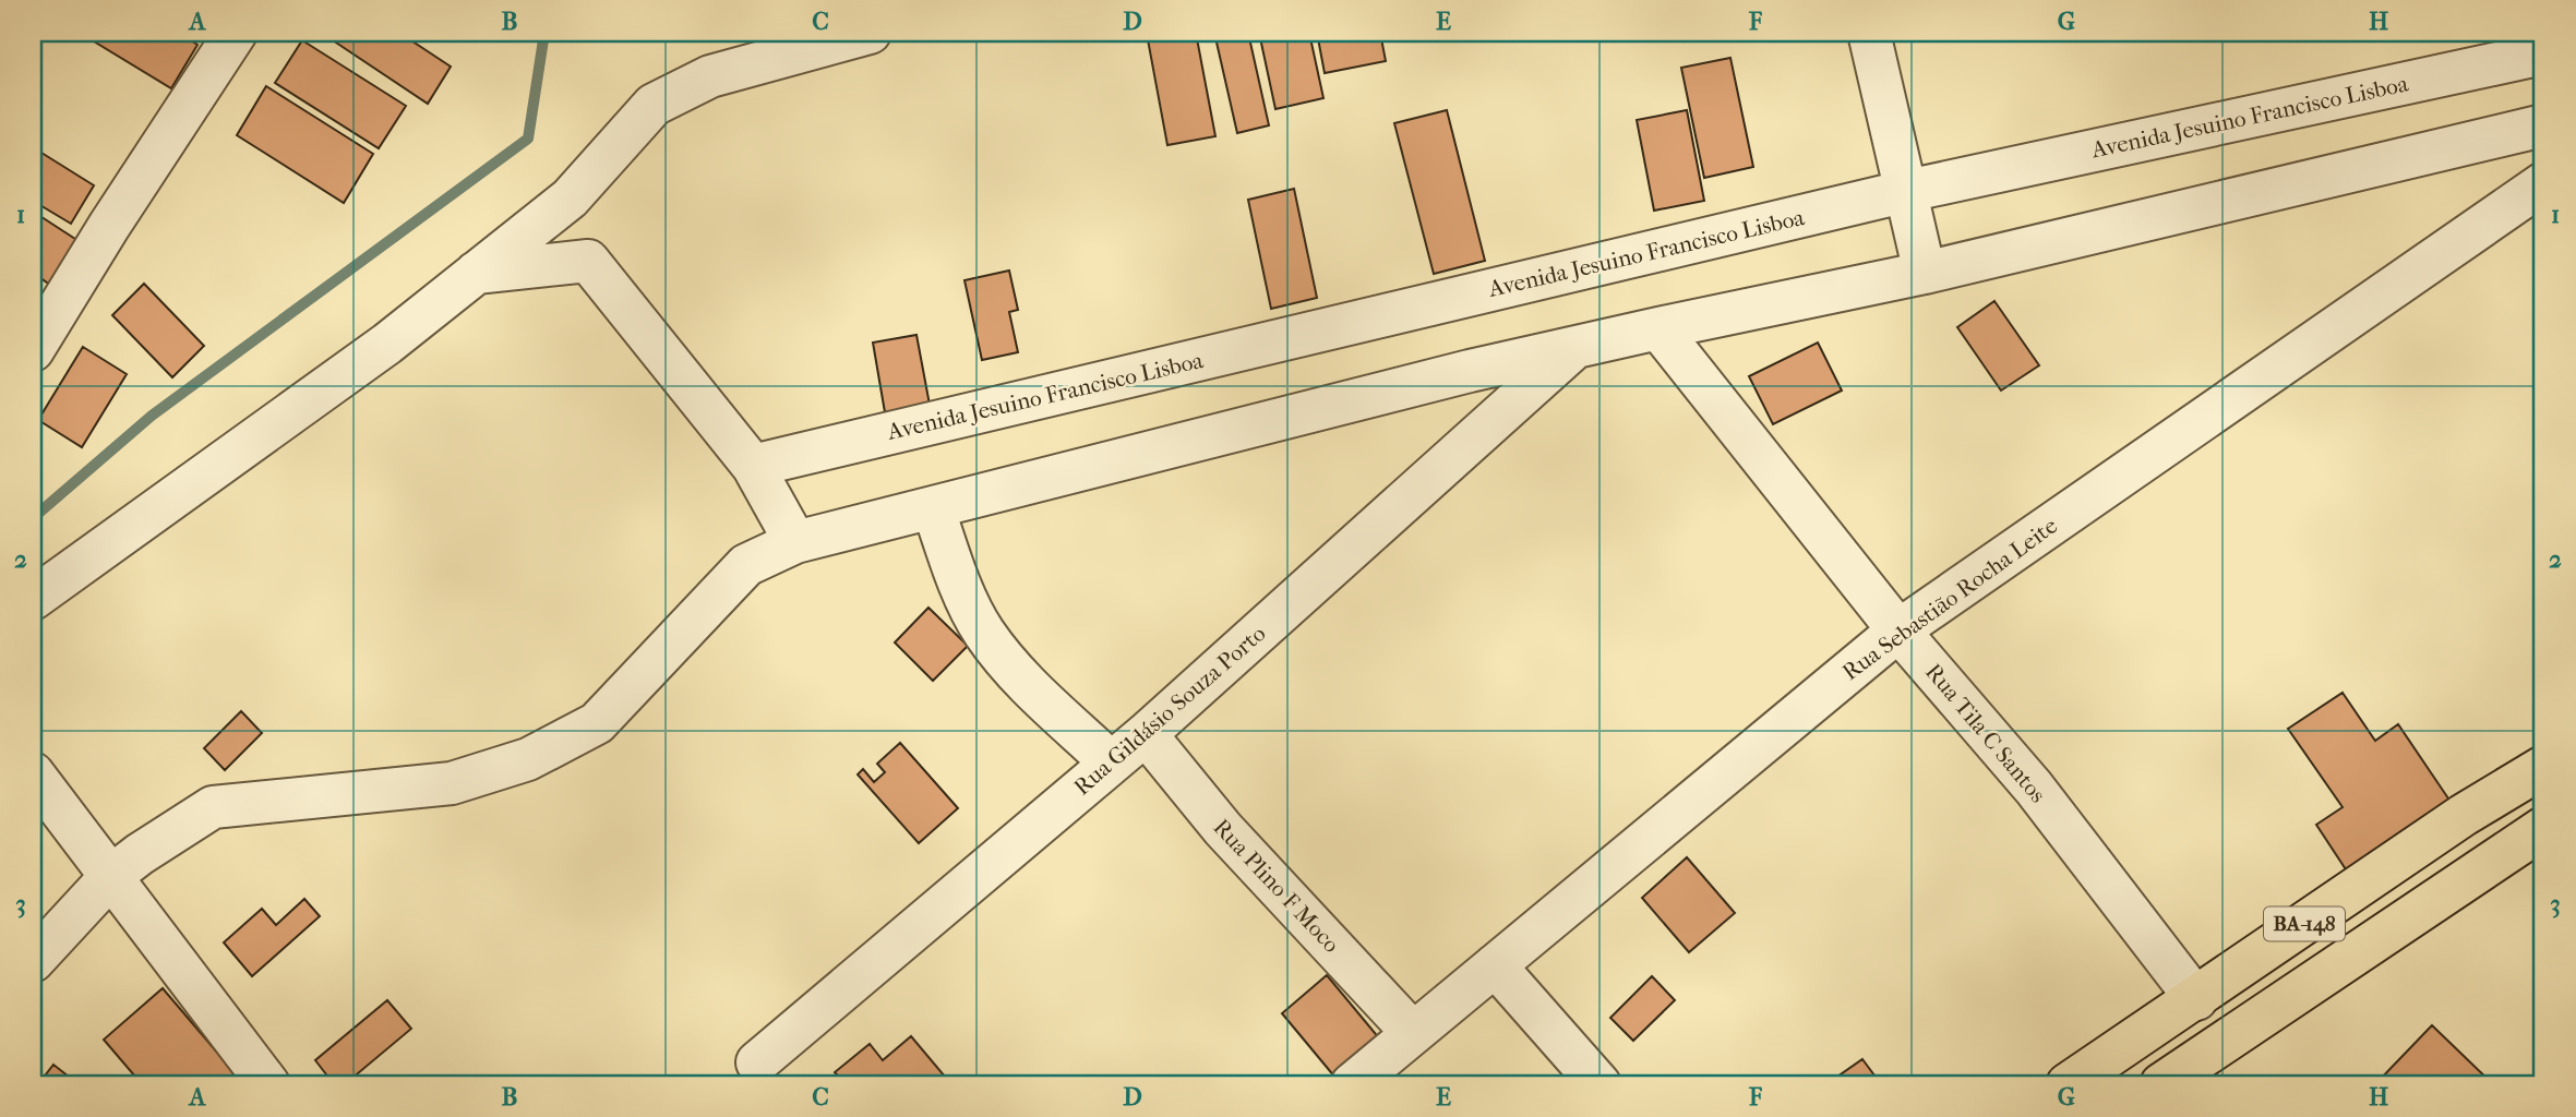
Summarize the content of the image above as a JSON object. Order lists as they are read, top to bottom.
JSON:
{
  "streets": {
    "main road": ["BA-148"],
    "street": [
      "Avenida Jesuino Francisco Lisboa",
      "Rua Sebastião Rocha Leite",
      "Rua Gildásio Souza Porto",
      "Rua Tila C Santos",
      "Rua Plino F Moco"
    ]
  },
  "crossings": [
    ["Rua Sebastião Rocha Leite", "Rua Tila C Santos"],
    ["Rua Sebastião Rocha Leite", "Rua Plino F Moco"],
    ["Rua Gildásio Souza Porto", "Rua Plino F Moco"],
    ["Rua Tila C Santos", "BA-148"]
  ],
  "grid": {
    "columns": [
      "A",
      "B",
      "C",
      "D",
      "E",
      "F",
      "G",
      "H"
    ],
    "rows": ["1", "2", "3"]
  }
}
